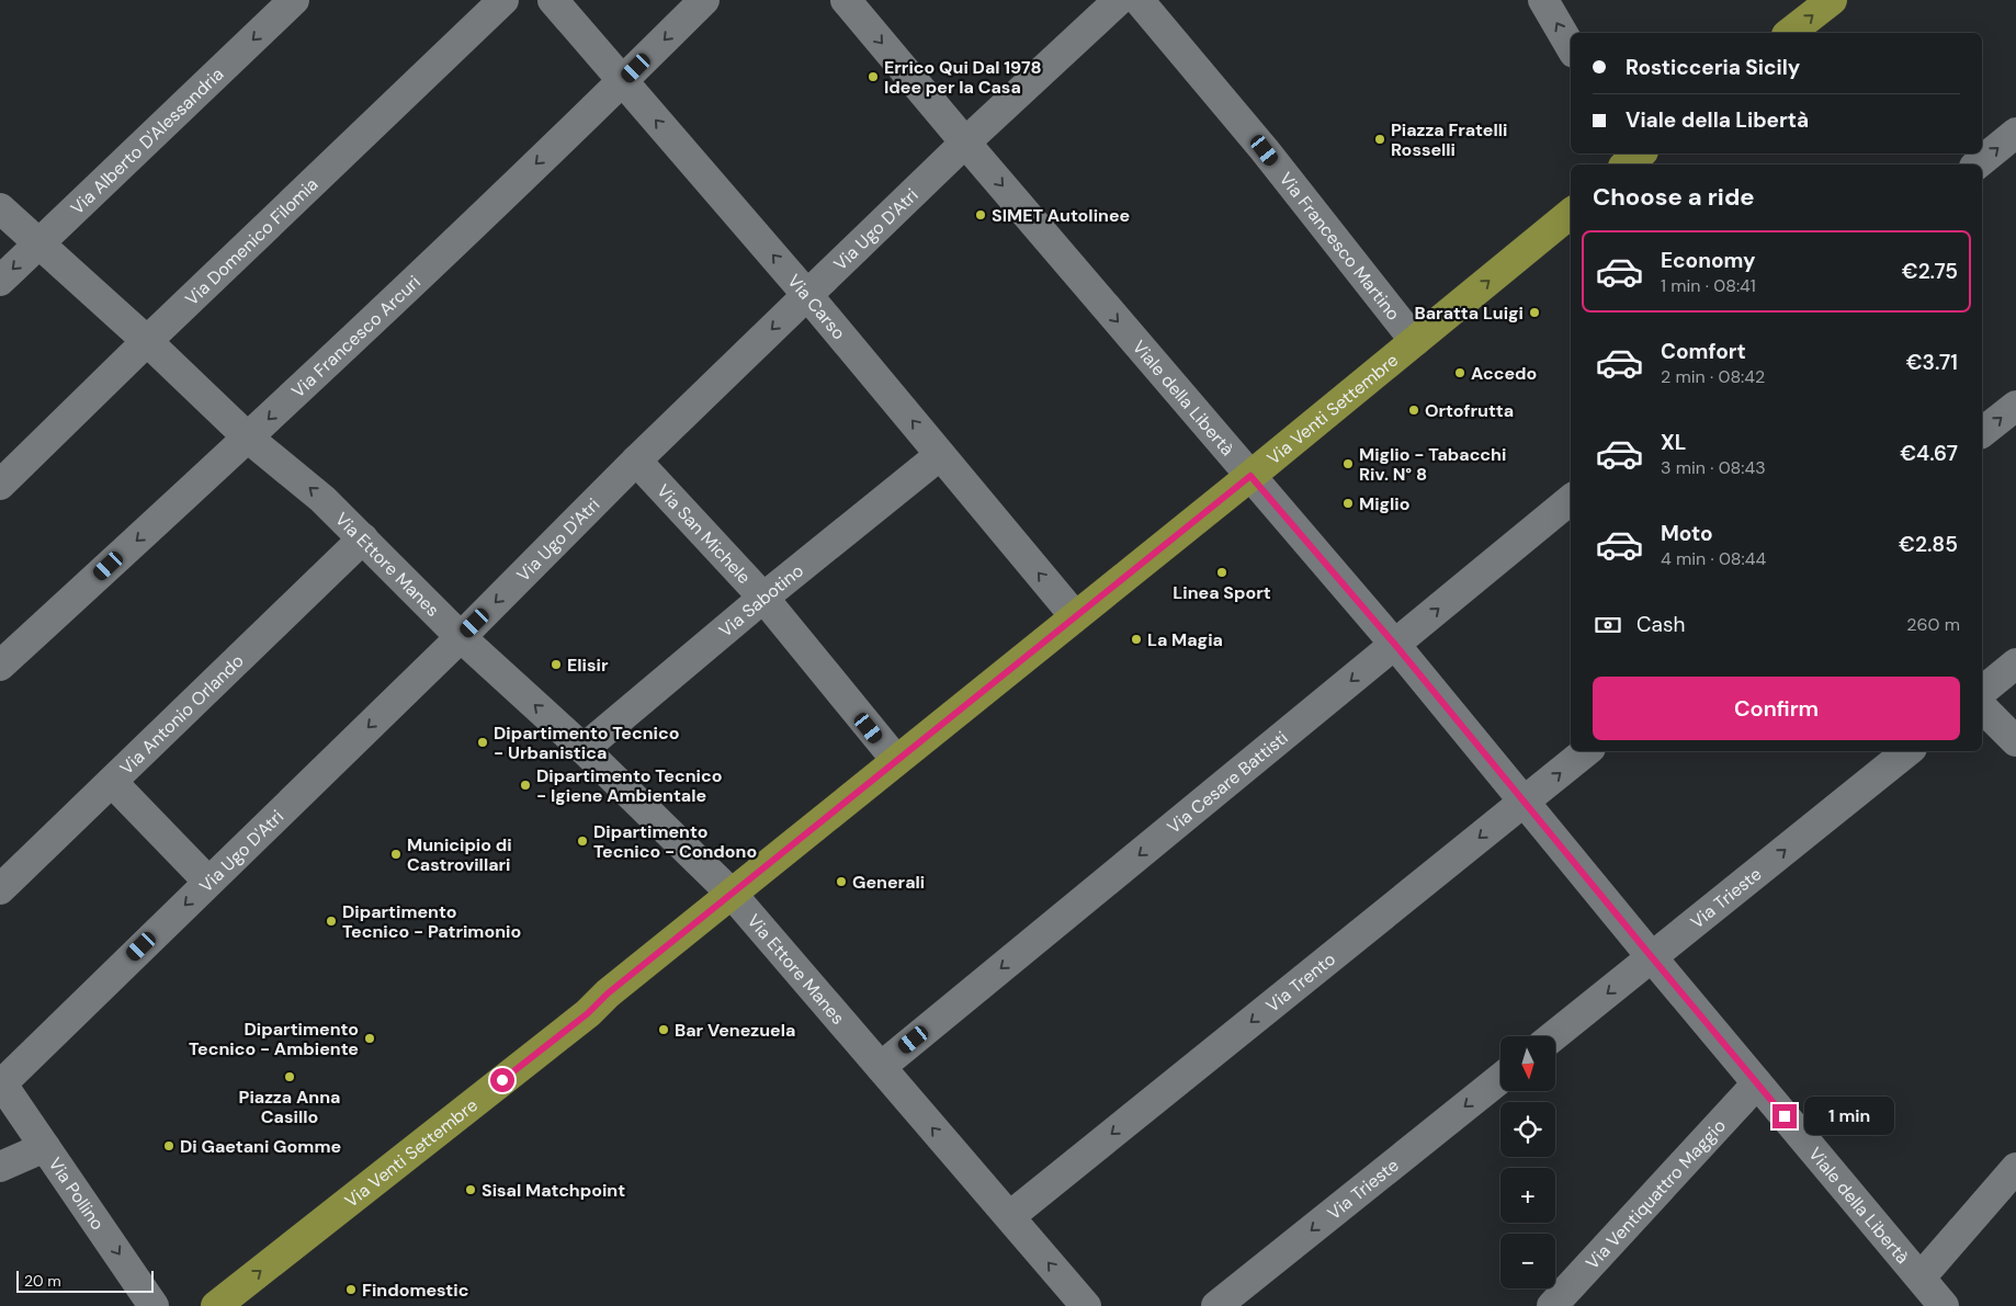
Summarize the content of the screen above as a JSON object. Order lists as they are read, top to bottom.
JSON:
{
  "streets": {
    "main road": ["Via Venti Settembre"],
    "street": [
      "Via Alberto D'Alessandria",
      "Via Ugo D'Atri",
      "Via Domenico Filomia",
      "Via Francesco Martino",
      "Via Carso",
      "Via Francesco Arcuri",
      "Viale della Libertà",
      "Via San Michele",
      "Via Ettore Manes",
      "Via Sabotino",
      "Via Antonio Orlando",
      "Via Cesare Battisti",
      "Via Trieste",
      "Via Trento",
      "Via Pollino",
      "Via Ventiquattro Maggio"
    ]
  },
  "crossings": [
    ["Via Alberto D'Alessandria", "Via Ettore Manes"],
    ["Via Ugo D'Atri", "Via Carso"],
    ["Via Ugo D'Atri", "Viale della Libertà"],
    ["Via Ugo D'Atri", "Via San Michele"],
    ["Via Ugo D'Atri", "Via Ettore Manes"],
    ["Via Ugo D'Atri", "Via Pollino"],
    ["Via Domenico Filomia", "Via Ettore Manes"],
    ["Via Francesco Martino", "Via Venti Settembre"],
    ["Via Carso", "Via Francesco Arcuri"],
    ["Via Carso", "Via Venti Settembre"],
    ["Via Carso", "Via Sabotino"],
    ["Via Francesco Arcuri", "Via Ettore Manes"],
    ["Viale della Libertà", "Via Venti Settembre"],
    ["Viale della Libertà", "Via Cesare Battisti"],
    ["Viale della Libertà", "Via Trieste"],
    ["Viale della Libertà", "Via Trento"],
    ["Viale della Libertà", "Via Ventiquattro Maggio"],
    ["Via Venti Settembre", "Via San Michele"],
    ["Via Venti Settembre", "Via Ettore Manes"],
    ["Via San Michele", "Via Sabotino"],
    ["Via Ettore Manes", "Via Sabotino"],
    ["Via Ettore Manes", "Via Antonio Orlando"],
    ["Via Ettore Manes", "Via Cesare Battisti"],
    ["Via Ettore Manes", "Via Trento"]
  ],
  "one_way": [
    "Via Alberto D'Alessandria",
    "Via Ugo D'Atri",
    "Via Carso",
    "Via Francesco Arcuri",
    "Viale della Libertà",
    "Via Venti Settembre",
    "Via Ettore Manes",
    "Via Pollino"
  ],
  "places": [
    "Errico Qui Dal 1978 Idee per la Casa",
    "Piazza Fratelli Rosselli",
    "SIMET Autolinee",
    "Baratta Luigi",
    "Accedo",
    "Ortofrutta",
    "Miglio - Tabacchi Riv. N° 8",
    "Miglio",
    "Linea Sport",
    "La Magia",
    "Elisir",
    "Dipartimento Tecnico - Urbanistica",
    "Dipartimento Tecnico - Igiene Ambientale",
    "Dipartimento Tecnico - Condono",
    "Municipio di Castrovillari",
    "Generali",
    "Dipartimento Tecnico - Patrimonio",
    "Bar Venezuela",
    "Dipartimento Tecnico - Ambiente",
    "Piazza Anna Casillo",
    "Di Gaetani Gomme",
    "Sisal Matchpoint",
    "Findomestic"
  ],
  "scale_bar": "20 m",
  "north": "bottom",
  "page": {
    "banner": ["Rosticceria Sicily", "Viale della Libertà"],
    "heading": "Choose a ride",
    "list": [
      {
        "name": "Economy",
        "note": "1 min · 08:41",
        "value": "€2.75"
      },
      {
        "name": "Comfort",
        "note": "2 min · 08:42",
        "value": "€3.71"
      },
      {
        "name": "XL",
        "note": "3 min · 08:43",
        "value": "€4.67"
      },
      {
        "name": "Moto",
        "note": "4 min · 08:44",
        "value": "€2.85"
      }
    ],
    "pay": ["Cash", "260 m"],
    "buttons": "Confirm",
    "map_buttons": ["+", "−"],
    "bubble": "1 min",
    "scale": "20 m"
  }
}
